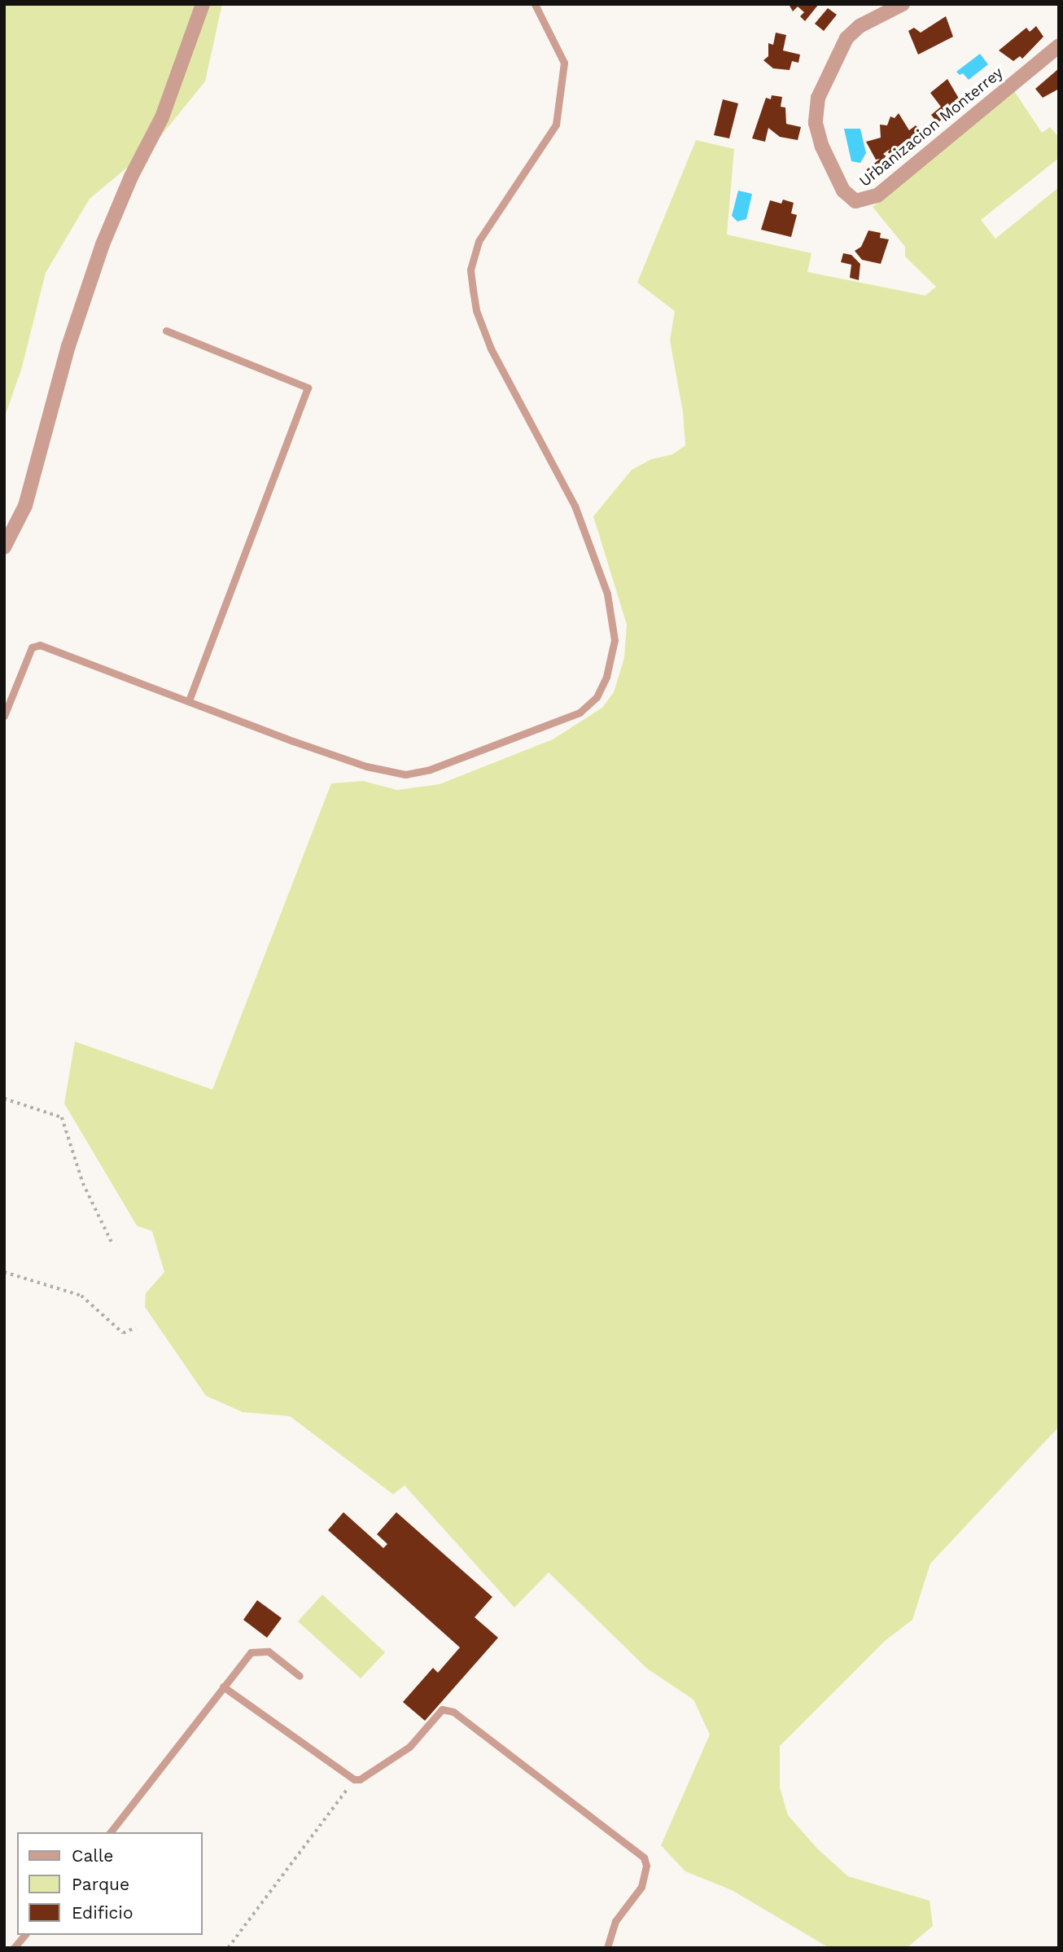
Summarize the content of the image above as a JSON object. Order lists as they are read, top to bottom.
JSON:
{
  "streets": {
    "street": ["Urbanizacion Monterrey"]
  },
  "legend": ["Calle", "Parque", "Edificio"]
}
